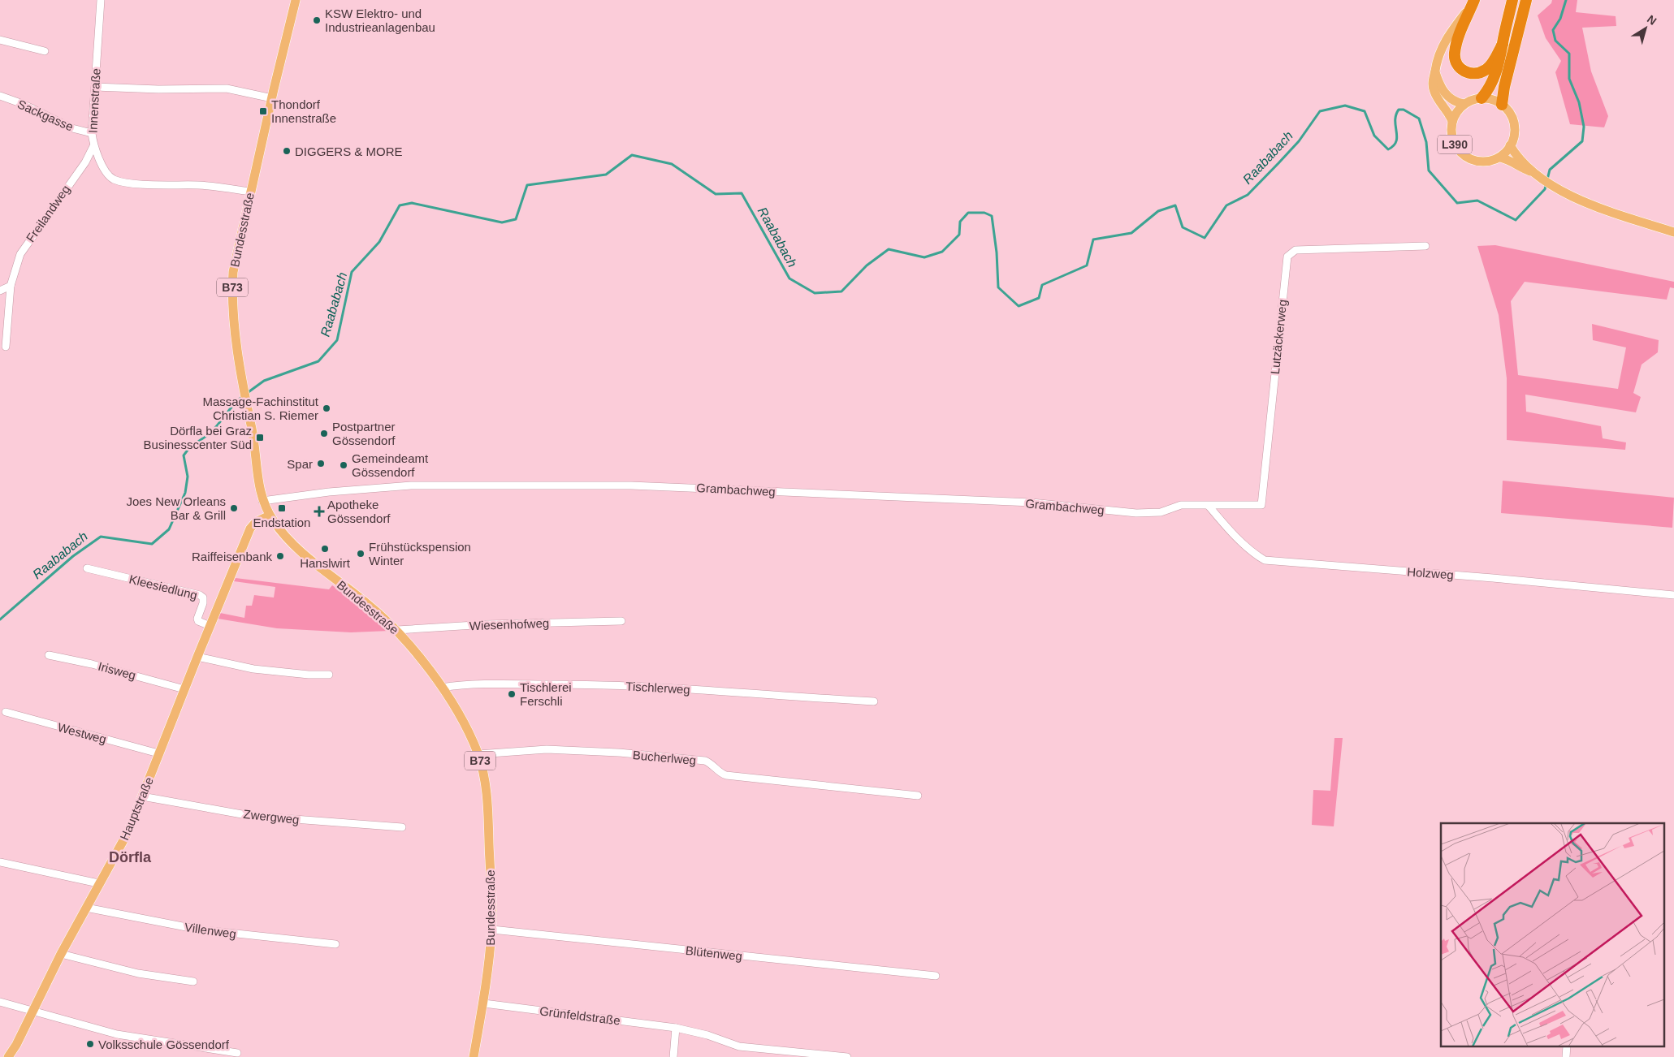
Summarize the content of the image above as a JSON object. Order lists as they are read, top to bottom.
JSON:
{
  "streets": {
    "main road": [
      "L390",
      "Bundesstraße",
      "B73",
      "Hauptstraße"
    ],
    "street": [
      "Innenstraße",
      "Sackgasse",
      "Freilandweg",
      "Lutzäckerweg",
      "Grambachweg",
      "Holzweg",
      "Kleesiedlung",
      "Wiesenhofweg",
      "Irisweg",
      "Tischlerweg",
      "Westweg",
      "Bucherlweg",
      "Zwergweg",
      "Villenweg",
      "Blütenweg",
      "Grünfeldstraße"
    ]
  },
  "crossings": [
    ["Innenstraße", "Sackgasse"],
    ["Innenstraße", "Freilandweg"],
    ["Innenstraße", "Bundesstraße"],
    ["Bundesstraße", "Grambachweg"],
    ["Bundesstraße", "Wiesenhofweg"],
    ["Bundesstraße", "Tischlerweg"],
    ["Bundesstraße", "Bucherlweg"],
    ["Bundesstraße", "Hauptstraße"],
    ["Bundesstraße", "Blütenweg"],
    ["Bundesstraße", "Grünfeldstraße"],
    ["Lutzäckerweg", "Grambachweg"],
    ["Lutzäckerweg", "Holzweg"],
    ["Grambachweg", "Holzweg"],
    ["Kleesiedlung", "Hauptstraße"],
    ["Irisweg", "Hauptstraße"],
    ["Westweg", "Hauptstraße"],
    ["Hauptstraße", "Zwergweg"],
    ["Hauptstraße", "Villenweg"]
  ],
  "districts": ["Dörfla"],
  "water": ["Raababach"],
  "places": {
    "other": [
      "KSW Elektro- und Industrieanlagenbau",
      "DIGGERS & MORE",
      "Massage-Fachinstitut Christian S. Riemer",
      "Postpartner Gössendorf",
      "Spar",
      "Gemeindeamt Gössendorf",
      "Joes New Orleans Bar & Grill",
      "Hanslwirt",
      "Frühstückspension Winter",
      "Raiffeisenbank",
      "Tischlerei Ferschli",
      "Volksschule Gössendorf"
    ],
    "transit": ["Thondorf Innenstraße", "Dörfla bei Graz Businesscenter Süd", "Endstation"],
    "health": ["Apotheke Gössendorf"]
  },
  "north": "top right"
}
